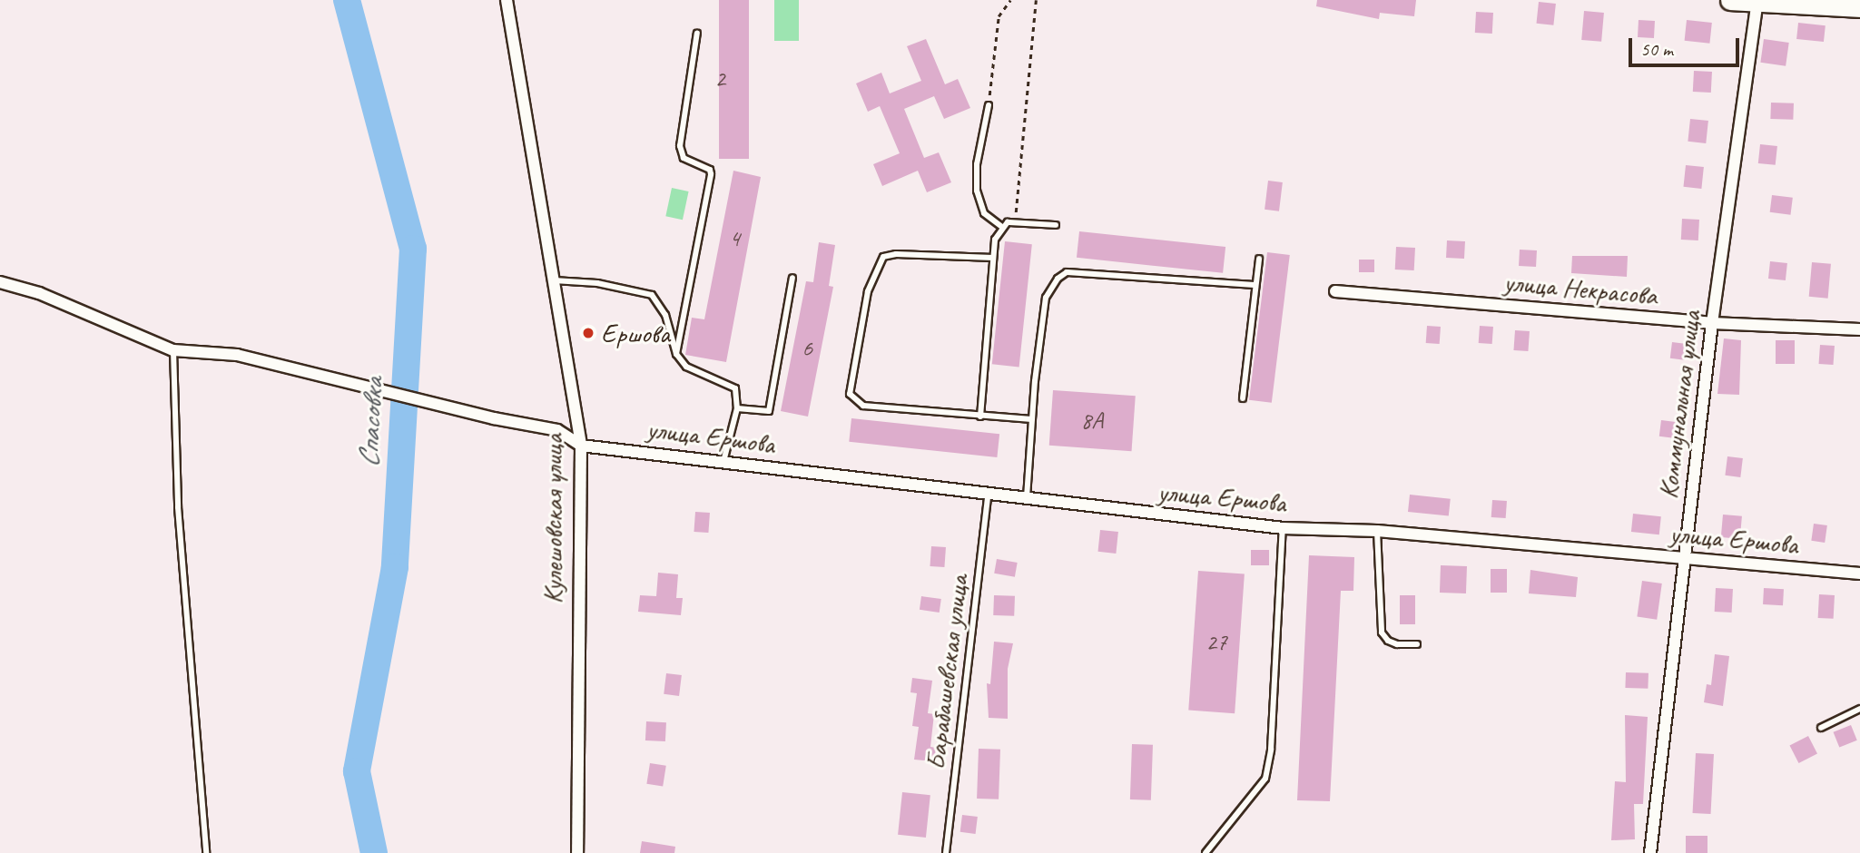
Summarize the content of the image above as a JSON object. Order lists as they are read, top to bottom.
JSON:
{
  "streets": {
    "street": [
      "улица Некрасова",
      "Коммунальная улица",
      "улица Ершова",
      "Кулешовская улица"
    ],
    "lane": ["Барабашевская улица"]
  },
  "crossings": [
    ["улица Некрасова", "Коммунальная улица"],
    ["Коммунальная улица", "улица Ершова"],
    ["улица Ершова", "Кулешовская улица"],
    ["улица Ершова", "Барабашевская улица"]
  ],
  "water": ["Спасовка"],
  "places": ["Ершова"],
  "house_numbers": [
    "2",
    "4",
    "6",
    "8А",
    "27"
  ],
  "scale_bar": "50 m"
}
